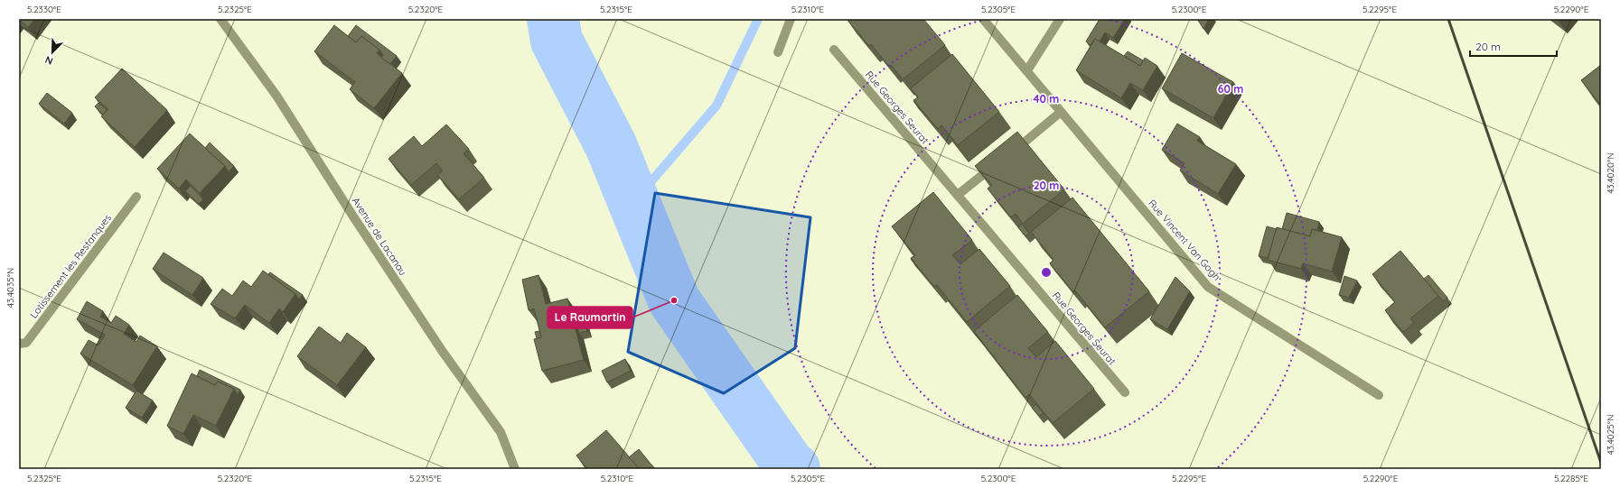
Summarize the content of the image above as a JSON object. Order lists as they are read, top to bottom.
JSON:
{
  "streets": {
    "street": [
      "Rue Georges Seurat",
      "Avenue de Lacanau",
      "Rue Vincent Van Gogh",
      "Lotissement les Restanques"
    ]
  },
  "places": ["Le Raumartin"],
  "scale_bar": "20 m",
  "north": "bottom left",
  "coordinates": [
    "5.2330°E",
    "5.2325°E",
    "5.2320°E",
    "5.2315°E",
    "5.2310°E",
    "5.2305°E",
    "5.2300°E",
    "5.2295°E",
    "5.2290°E",
    "43.4020°N",
    "43.4035°N",
    "43.4025°N",
    "5.2285°E"
  ],
  "rings": ["60 m", "40 m", "20 m"]
}
